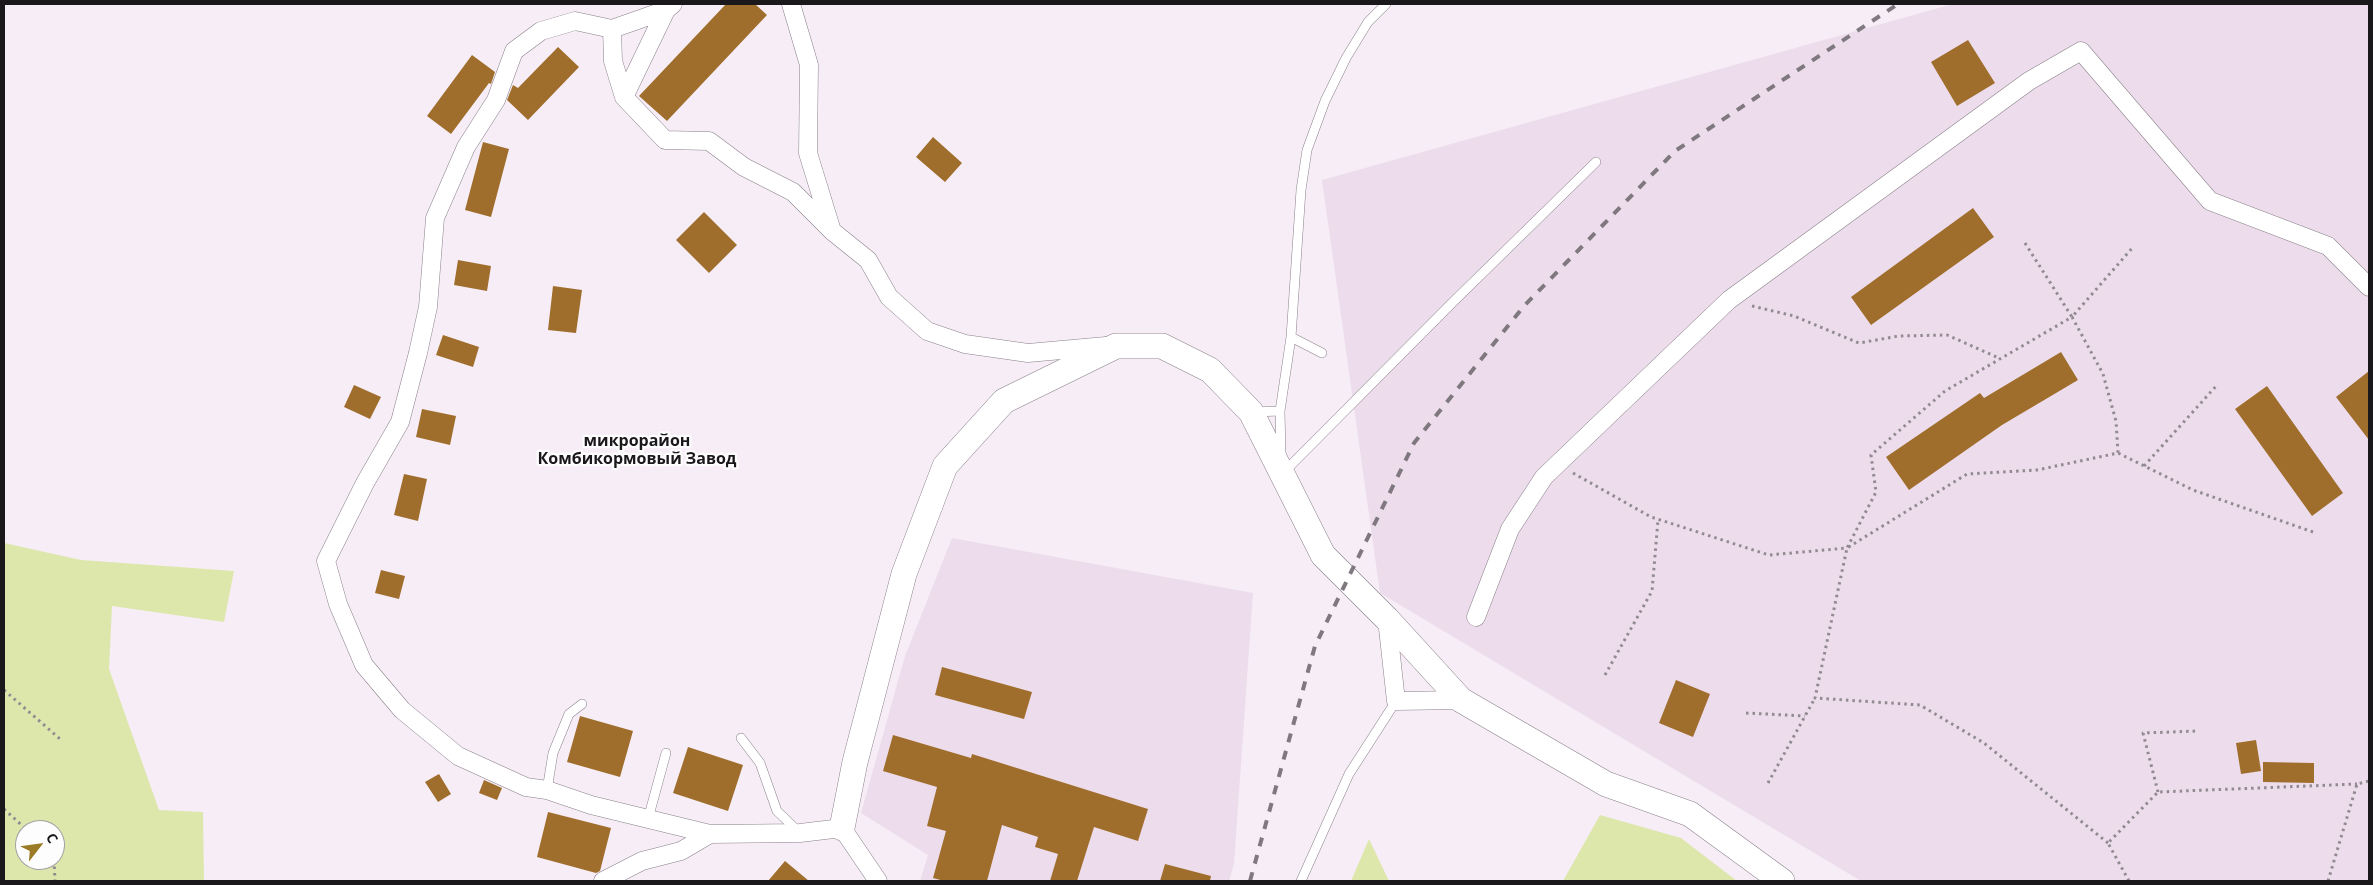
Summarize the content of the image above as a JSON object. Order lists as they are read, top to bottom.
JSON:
{
  "districts": ["микрорайон Комбикормовый Завод"],
  "north": "top right"
}
